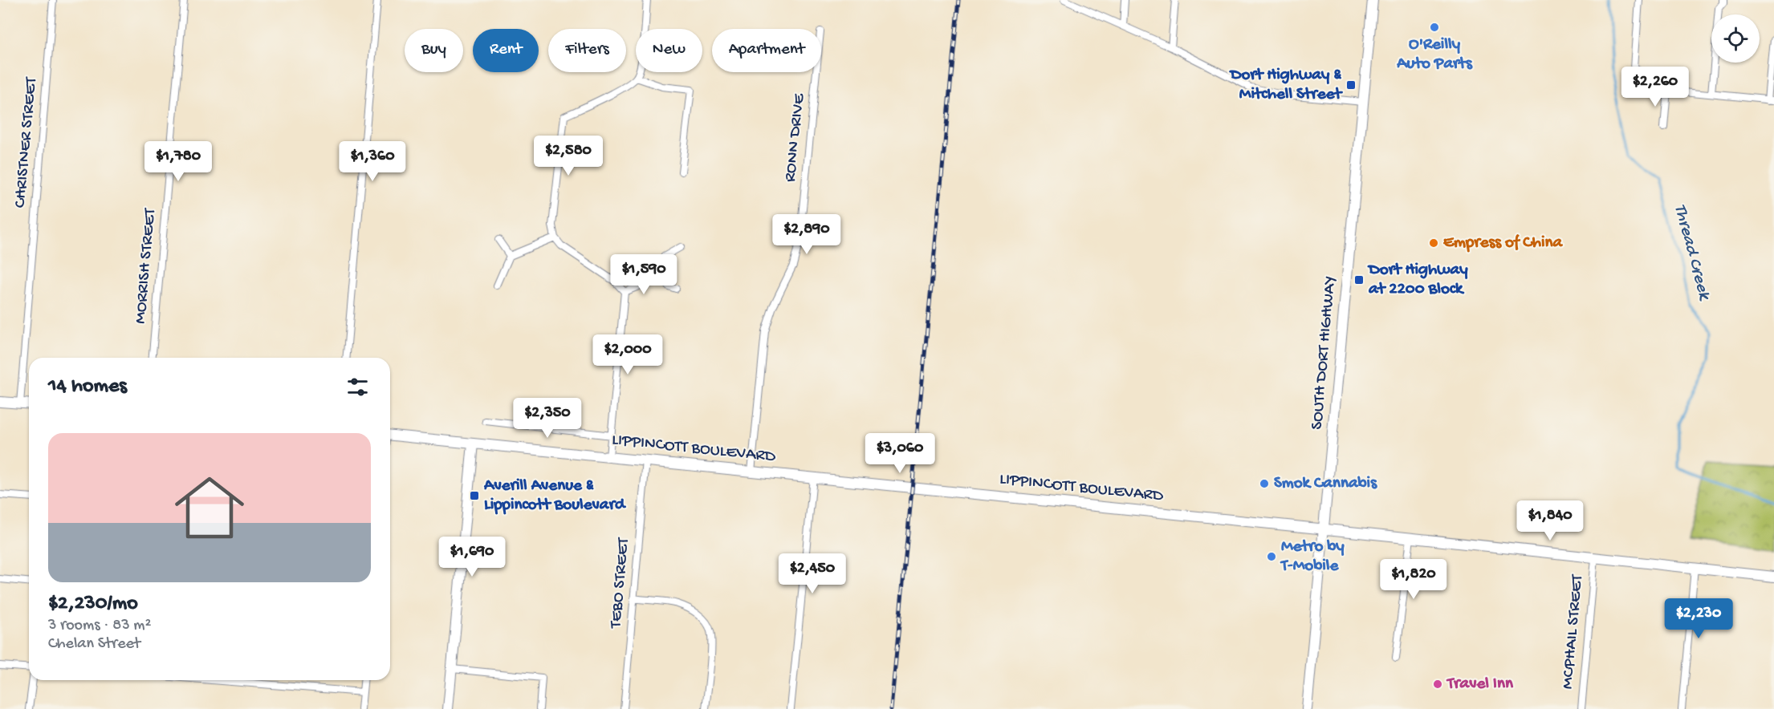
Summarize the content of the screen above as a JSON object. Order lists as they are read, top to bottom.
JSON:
{
  "streets": {
    "street": [
      "RONN DRIVE",
      "CHRISTNER STREET",
      "MORRISH STREET",
      "SOUTH DORT HIGHWAY",
      "LIPPINCOTT BOULEVARD",
      "TEBO STREET",
      "MCPHAIL STREET"
    ]
  },
  "crossings": [
    ["RONN DRIVE", "LIPPINCOTT BOULEVARD"],
    ["SOUTH DORT HIGHWAY", "LIPPINCOTT BOULEVARD"],
    ["LIPPINCOTT BOULEVARD", "TEBO STREET"],
    ["LIPPINCOTT BOULEVARD", "MCPHAIL STREET"]
  ],
  "water": ["Thread Creek"],
  "places": {
    "other": [
      "O'Reilly Auto Parts",
      "Empress of China",
      "Smok Cannabis",
      "Metro by T-Mobile",
      "Travel Inn"
    ],
    "transit": ["Dort Highway & Mitchell Street", "Dort Highway at 2200 Block", "Averill Avenue & Lippincott Boulevard"]
  },
  "page": {
    "chip": [
      "Buy",
      "Rent",
      "Filters",
      "New",
      "Apartment"
    ],
    "price": [
      "$2,260",
      "$2,580",
      "$1,780",
      "$1,360",
      "$2,890",
      "$1,590",
      "$2,000",
      "$2,350",
      "$3,060",
      "$1,840",
      "$1,690",
      "$2,450",
      "$1,820",
      "$2,230"
    ],
    "heading": "14 homes",
    "list": [
      {
        "name": "$2,230/mo",
        "note": "3 rooms · 83 m² · Chelan Street"
      }
    ]
  }
}
